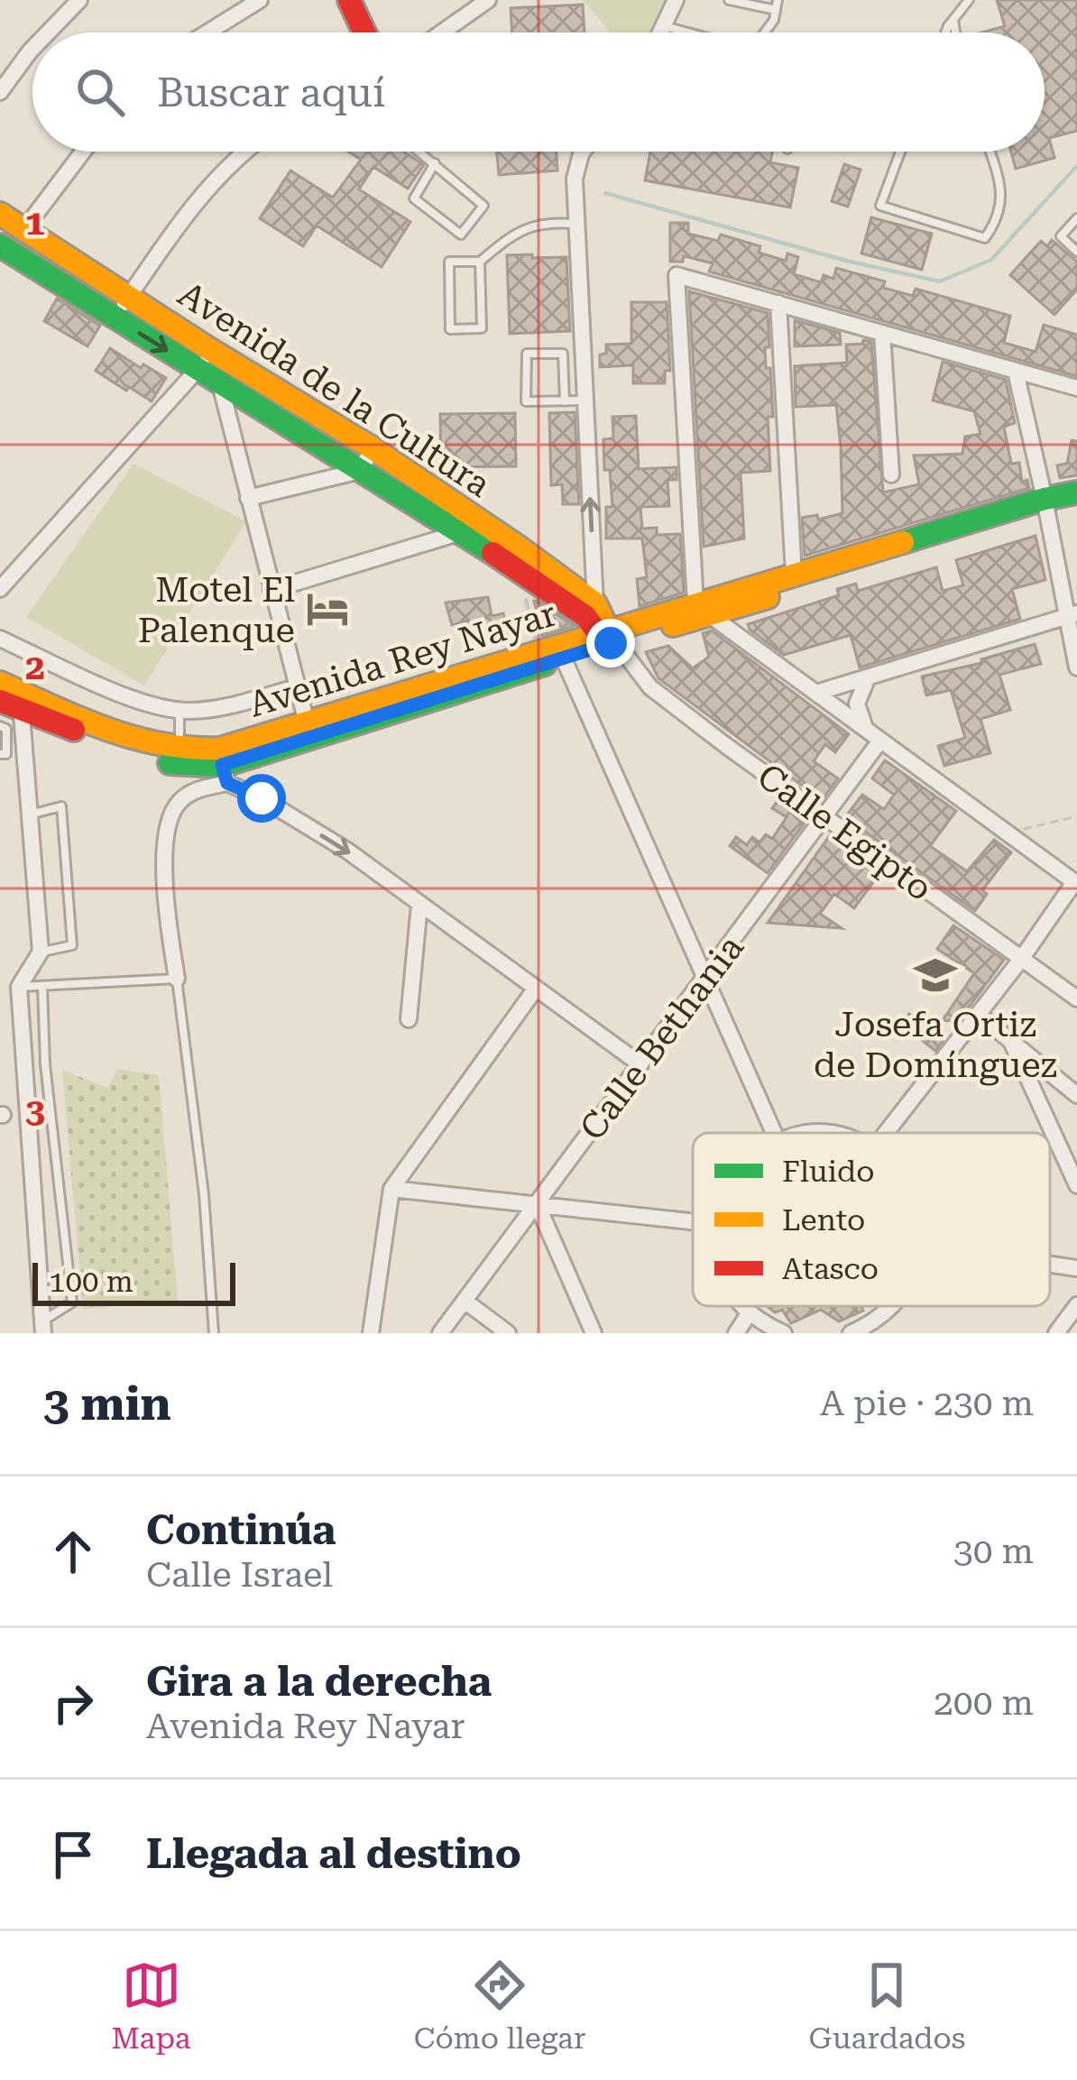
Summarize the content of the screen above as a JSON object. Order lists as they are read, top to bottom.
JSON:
{
  "streets": {
    "main road": ["Avenida de la Cultura", "Avenida Rey Nayar"],
    "street": ["Calle Egipto", "Calle Bethania"]
  },
  "crossings": [
    ["Avenida de la Cultura", "Avenida Rey Nayar"],
    ["Avenida de la Cultura", "Calle Egipto"],
    ["Avenida Rey Nayar", "Calle Egipto"],
    ["Calle Egipto", "Calle Bethania"]
  ],
  "places": {
    "hotel": ["Motel El Palenque"],
    "school or university": ["Josefa Ortiz de Domínguez"]
  },
  "legend": ["Fluido", "Lento", "Atasco"],
  "scale_bar": "100 m",
  "page": {
    "search": "Buscar aquí",
    "scale": "100 m",
    "heading": ["3 min", "A pie · 230 m"],
    "list": [
      ["Continúa", "Calle Israel", "30 m"],
      ["Gira a la derecha", "Avenida Rey Nayar", "200 m"],
      "Llegada al destino"
    ],
    "nav": ["Mapa", "Cómo llegar", "Guardados"]
  },
  "grid": {
    "rows": ["1", "2", "3"]
  }
}
